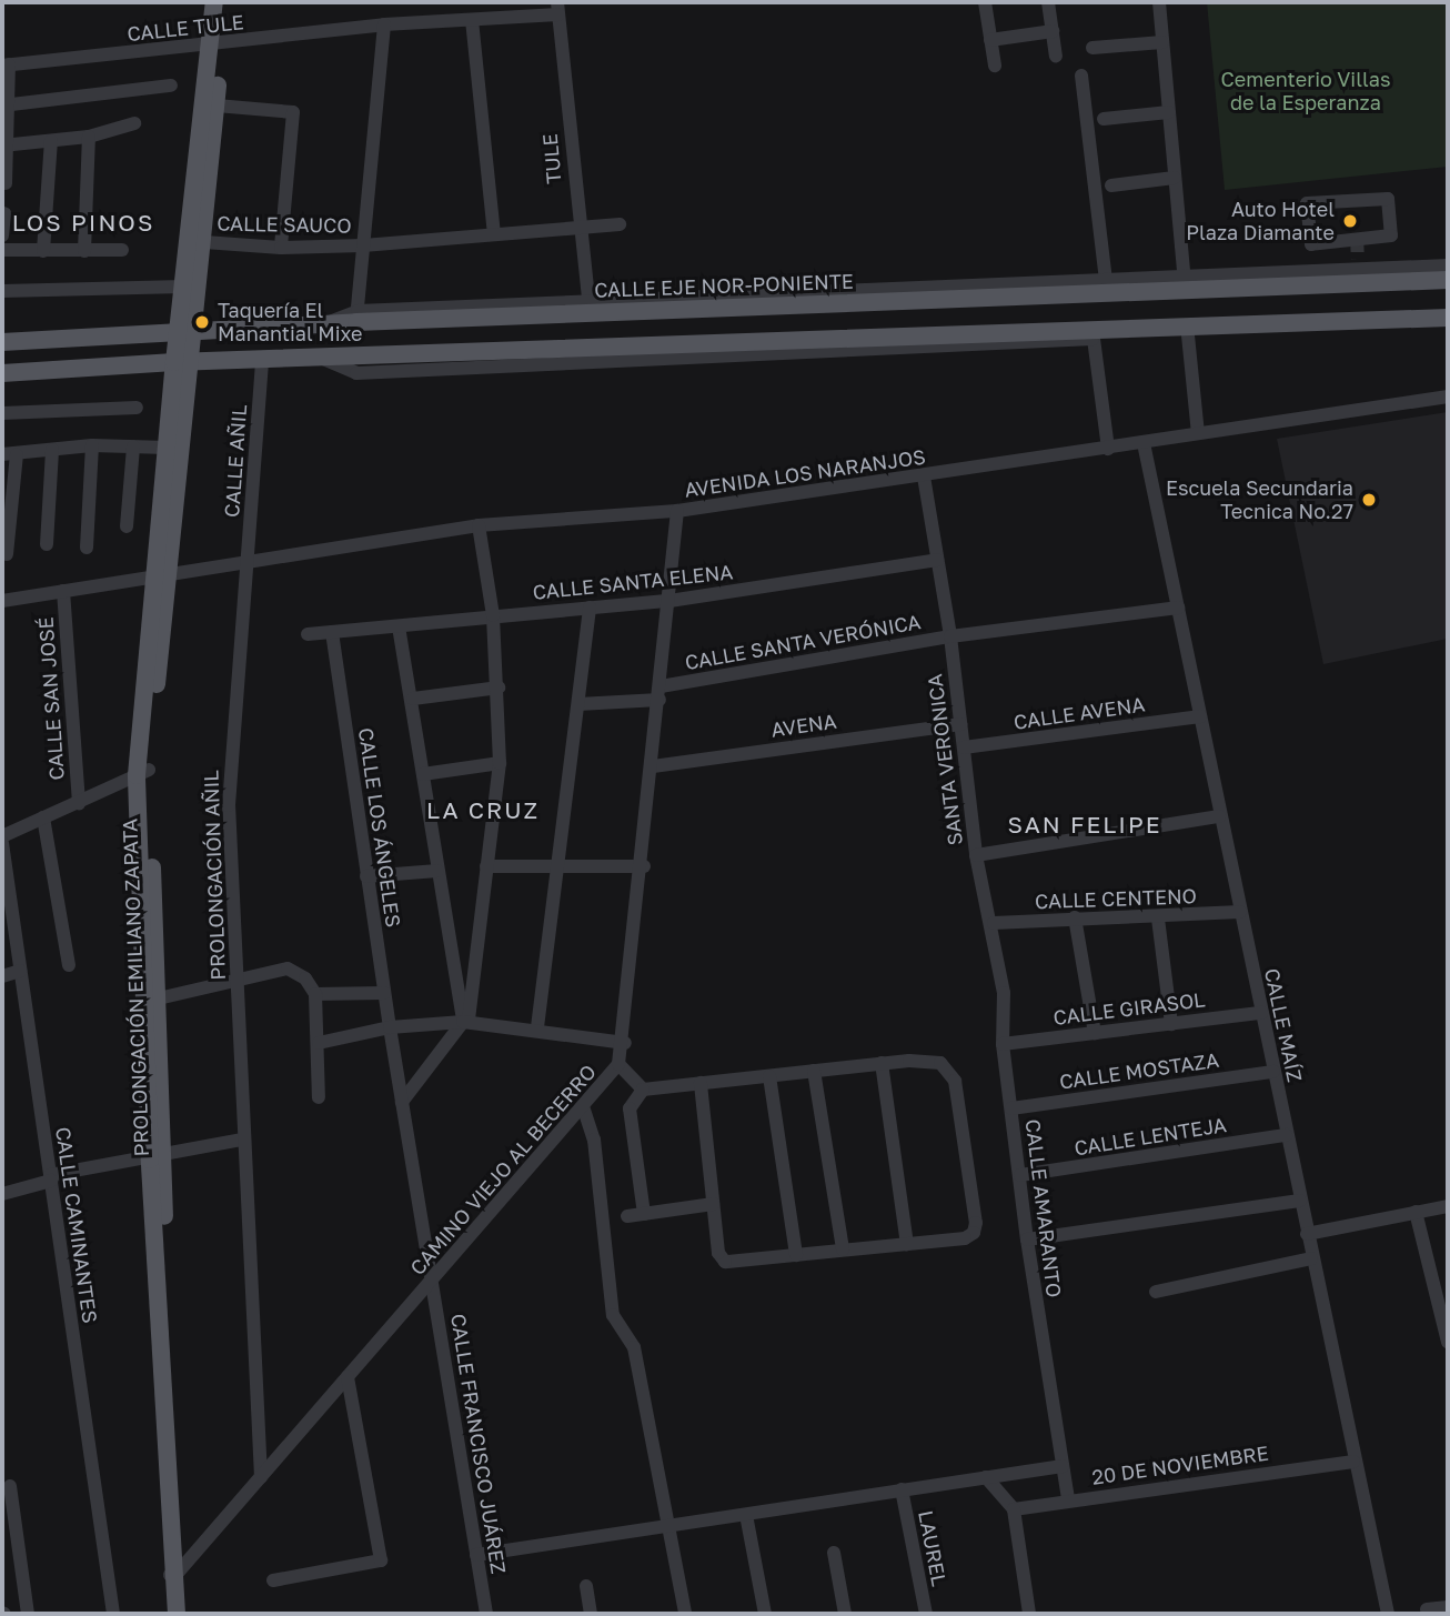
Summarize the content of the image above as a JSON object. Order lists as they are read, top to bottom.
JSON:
{
  "streets": {
    "main road": ["CALLE EJE NOR-PONIENTE", "PROLONGACIÓN EMILIANO ZAPATA"],
    "street": [
      "CALLE TULE",
      "TULE",
      "CALLE SAUCO",
      "CALLE AÑIL",
      "AVENIDA LOS NARANJOS",
      "CALLE SANTA ELENA",
      "CALLE SANTA VERÓNICA",
      "CALLE SAN JOSÉ",
      "CALLE AVENA",
      "AVENA",
      "SANTA VERONICA",
      "CALLE LOS ÁNGELES",
      "PROLONGACIÓN AÑIL",
      "CALLE CENTENO",
      "CALLE GIRASOL",
      "CALLE MAÍZ",
      "CALLE MOSTAZA",
      "CALLE LENTEJA",
      "CAMINO VIEJO AL BECERRO",
      "CALLE AMARANTO",
      "CALLE CAMINANTES",
      "CALLE FRANCISCO JUÁREZ",
      "20 DE NOVIEMBRE",
      "LAUREL"
    ]
  },
  "crossings": [
    ["CALLE TULE", "TULE"],
    ["TULE", "CALLE SAUCO"],
    ["TULE", "CALLE EJE NOR-PONIENTE"],
    ["CALLE AÑIL", "AVENIDA LOS NARANJOS"],
    ["CALLE AÑIL", "PROLONGACIÓN AÑIL"],
    ["AVENIDA LOS NARANJOS", "CALLE SAN JOSÉ"],
    ["AVENIDA LOS NARANJOS", "SANTA VERONICA"],
    ["AVENIDA LOS NARANJOS", "PROLONGACIÓN AÑIL"],
    ["AVENIDA LOS NARANJOS", "PROLONGACIÓN EMILIANO ZAPATA"],
    ["AVENIDA LOS NARANJOS", "CALLE MAÍZ"],
    ["AVENIDA LOS NARANJOS", "CAMINO VIEJO AL BECERRO"],
    ["CALLE SANTA ELENA", "SANTA VERONICA"],
    ["CALLE SANTA ELENA", "CALLE LOS ÁNGELES"],
    ["CALLE SANTA ELENA", "CAMINO VIEJO AL BECERRO"],
    ["CALLE SANTA VERÓNICA", "SANTA VERONICA"],
    ["CALLE SANTA VERÓNICA", "CAMINO VIEJO AL BECERRO"],
    ["CALLE AVENA", "SANTA VERONICA"],
    ["CALLE AVENA", "CALLE MAÍZ"],
    ["AVENA", "SANTA VERONICA"],
    ["AVENA", "CAMINO VIEJO AL BECERRO"],
    ["SANTA VERONICA", "CALLE CENTENO"],
    ["SANTA VERONICA", "CALLE AMARANTO"],
    ["CALLE LOS ÁNGELES", "CALLE FRANCISCO JUÁREZ"],
    ["PROLONGACIÓN AÑIL", "CAMINO VIEJO AL BECERRO"],
    ["CALLE CENTENO", "CALLE MAÍZ"],
    ["CALLE CENTENO", "CALLE AMARANTO"],
    ["PROLONGACIÓN EMILIANO ZAPATA", "CAMINO VIEJO AL BECERRO"],
    ["CALLE GIRASOL", "CALLE MAÍZ"],
    ["CALLE GIRASOL", "CALLE AMARANTO"],
    ["CALLE MAÍZ", "CALLE MOSTAZA"],
    ["CALLE MAÍZ", "CALLE LENTEJA"],
    ["CALLE MAÍZ", "20 DE NOVIEMBRE"],
    ["CALLE MOSTAZA", "CALLE AMARANTO"],
    ["CALLE LENTEJA", "CALLE AMARANTO"],
    ["CAMINO VIEJO AL BECERRO", "CALLE FRANCISCO JUÁREZ"],
    ["CALLE AMARANTO", "20 DE NOVIEMBRE"]
  ],
  "districts": ["LOS PINOS", "LA CRUZ", "SAN FELIPE"],
  "parks": ["Cementerio Villas de la Esperanza"],
  "places": ["Auto Hotel Plaza Diamante", "Taquería El Manantial Mixe", "Escuela Secundaria Tecnica No.27"]
}
